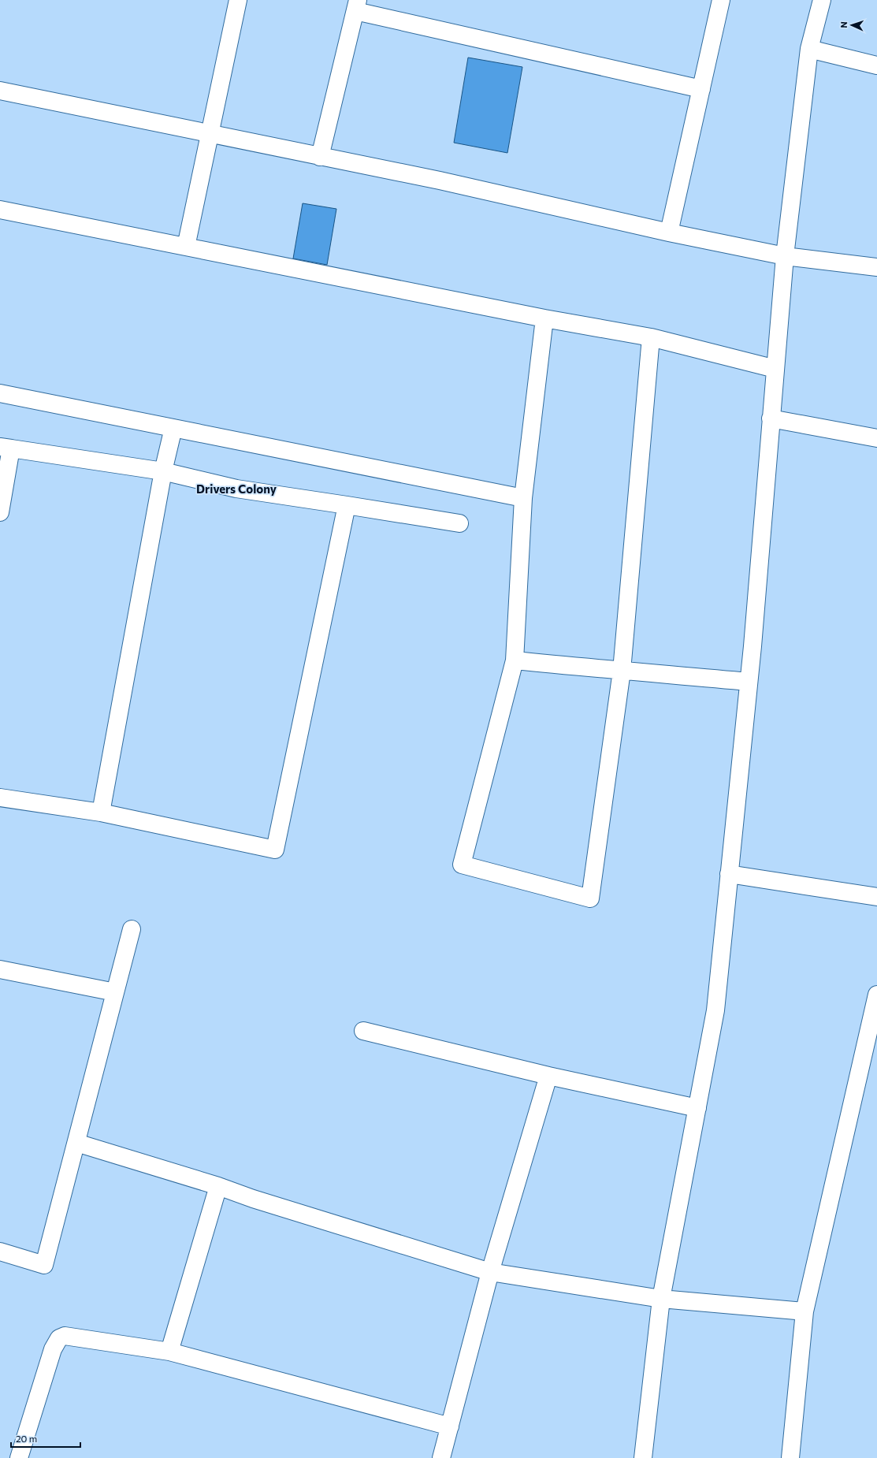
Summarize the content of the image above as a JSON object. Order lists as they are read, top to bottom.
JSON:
{
  "districts": ["Drivers Colony"],
  "scale_bar": "20 m",
  "north": "left"
}
